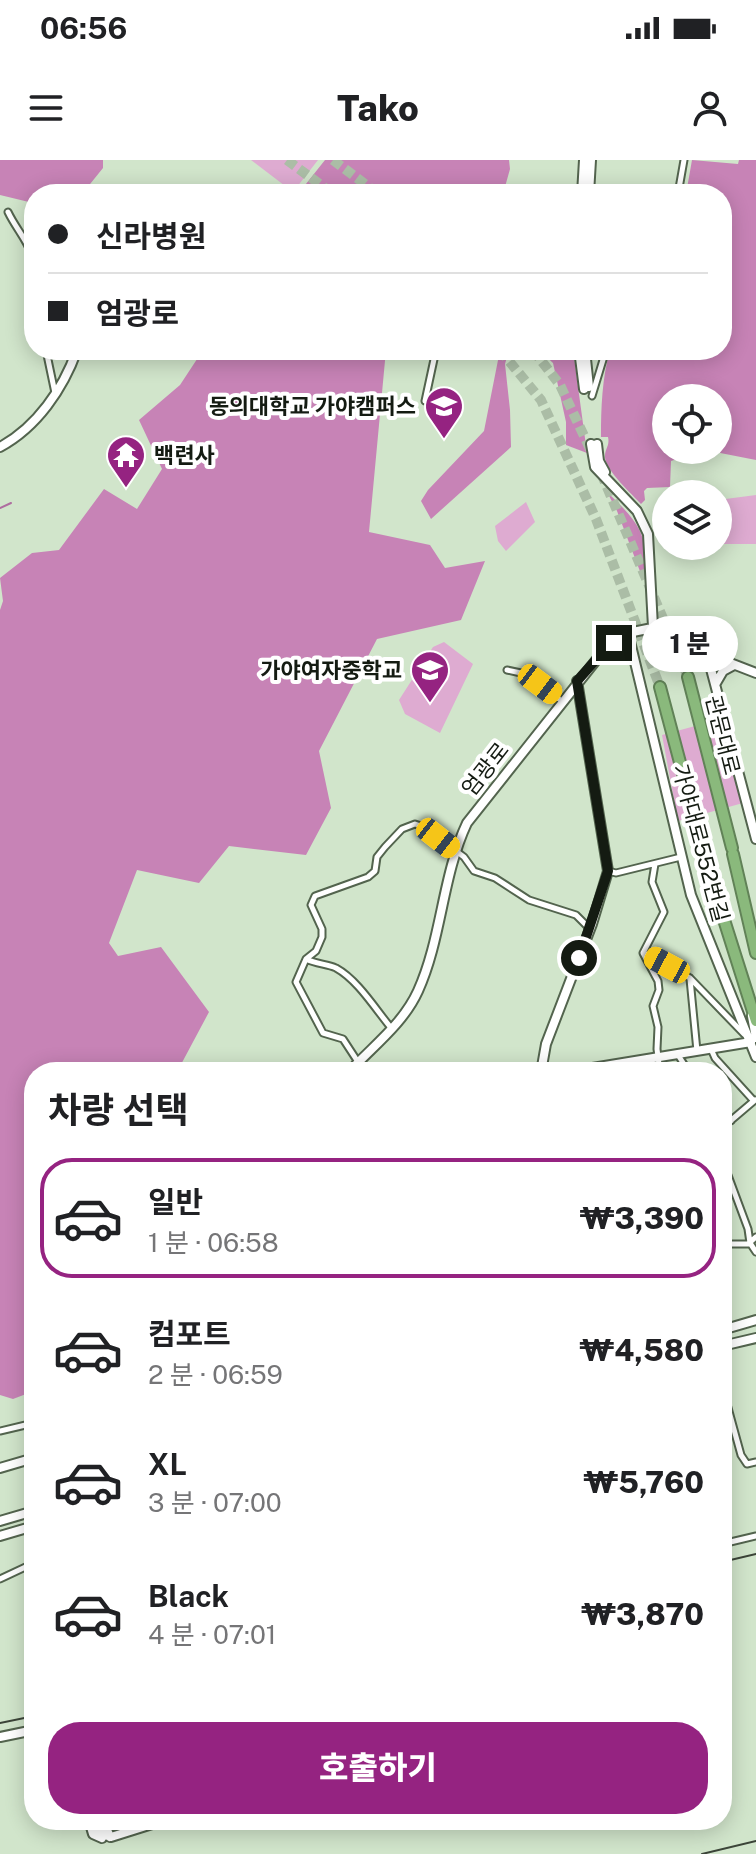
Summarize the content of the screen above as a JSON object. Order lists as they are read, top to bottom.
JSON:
{
  "streets": {
    "highway": ["관문대로"],
    "street": ["엄광로", "가야대로552번길"]
  },
  "crossings": [
    ["엄광로", "가야대로552번길"]
  ],
  "places": {
    "school or university": ["동의대학교 가야캠퍼스", "가야여자중학교"],
    "temple": ["백련사"]
  },
  "page": {
    "status": "06:56",
    "header": "Tako",
    "banner": ["신라병원", "엄광로"],
    "bubble": "1 분",
    "heading": "차량 선택",
    "list": [
      {
        "name": "일반",
        "note": "1 분 · 06:58",
        "value": "₩3,390"
      },
      {
        "name": "컴포트",
        "note": "2 분 · 06:59",
        "value": "₩4,580"
      },
      {
        "name": "XL",
        "note": "3 분 · 07:00",
        "value": "₩5,760"
      },
      {
        "name": "Black",
        "note": "4 분 · 07:01",
        "value": "₩3,870"
      }
    ],
    "buttons": "호출하기"
  }
}
